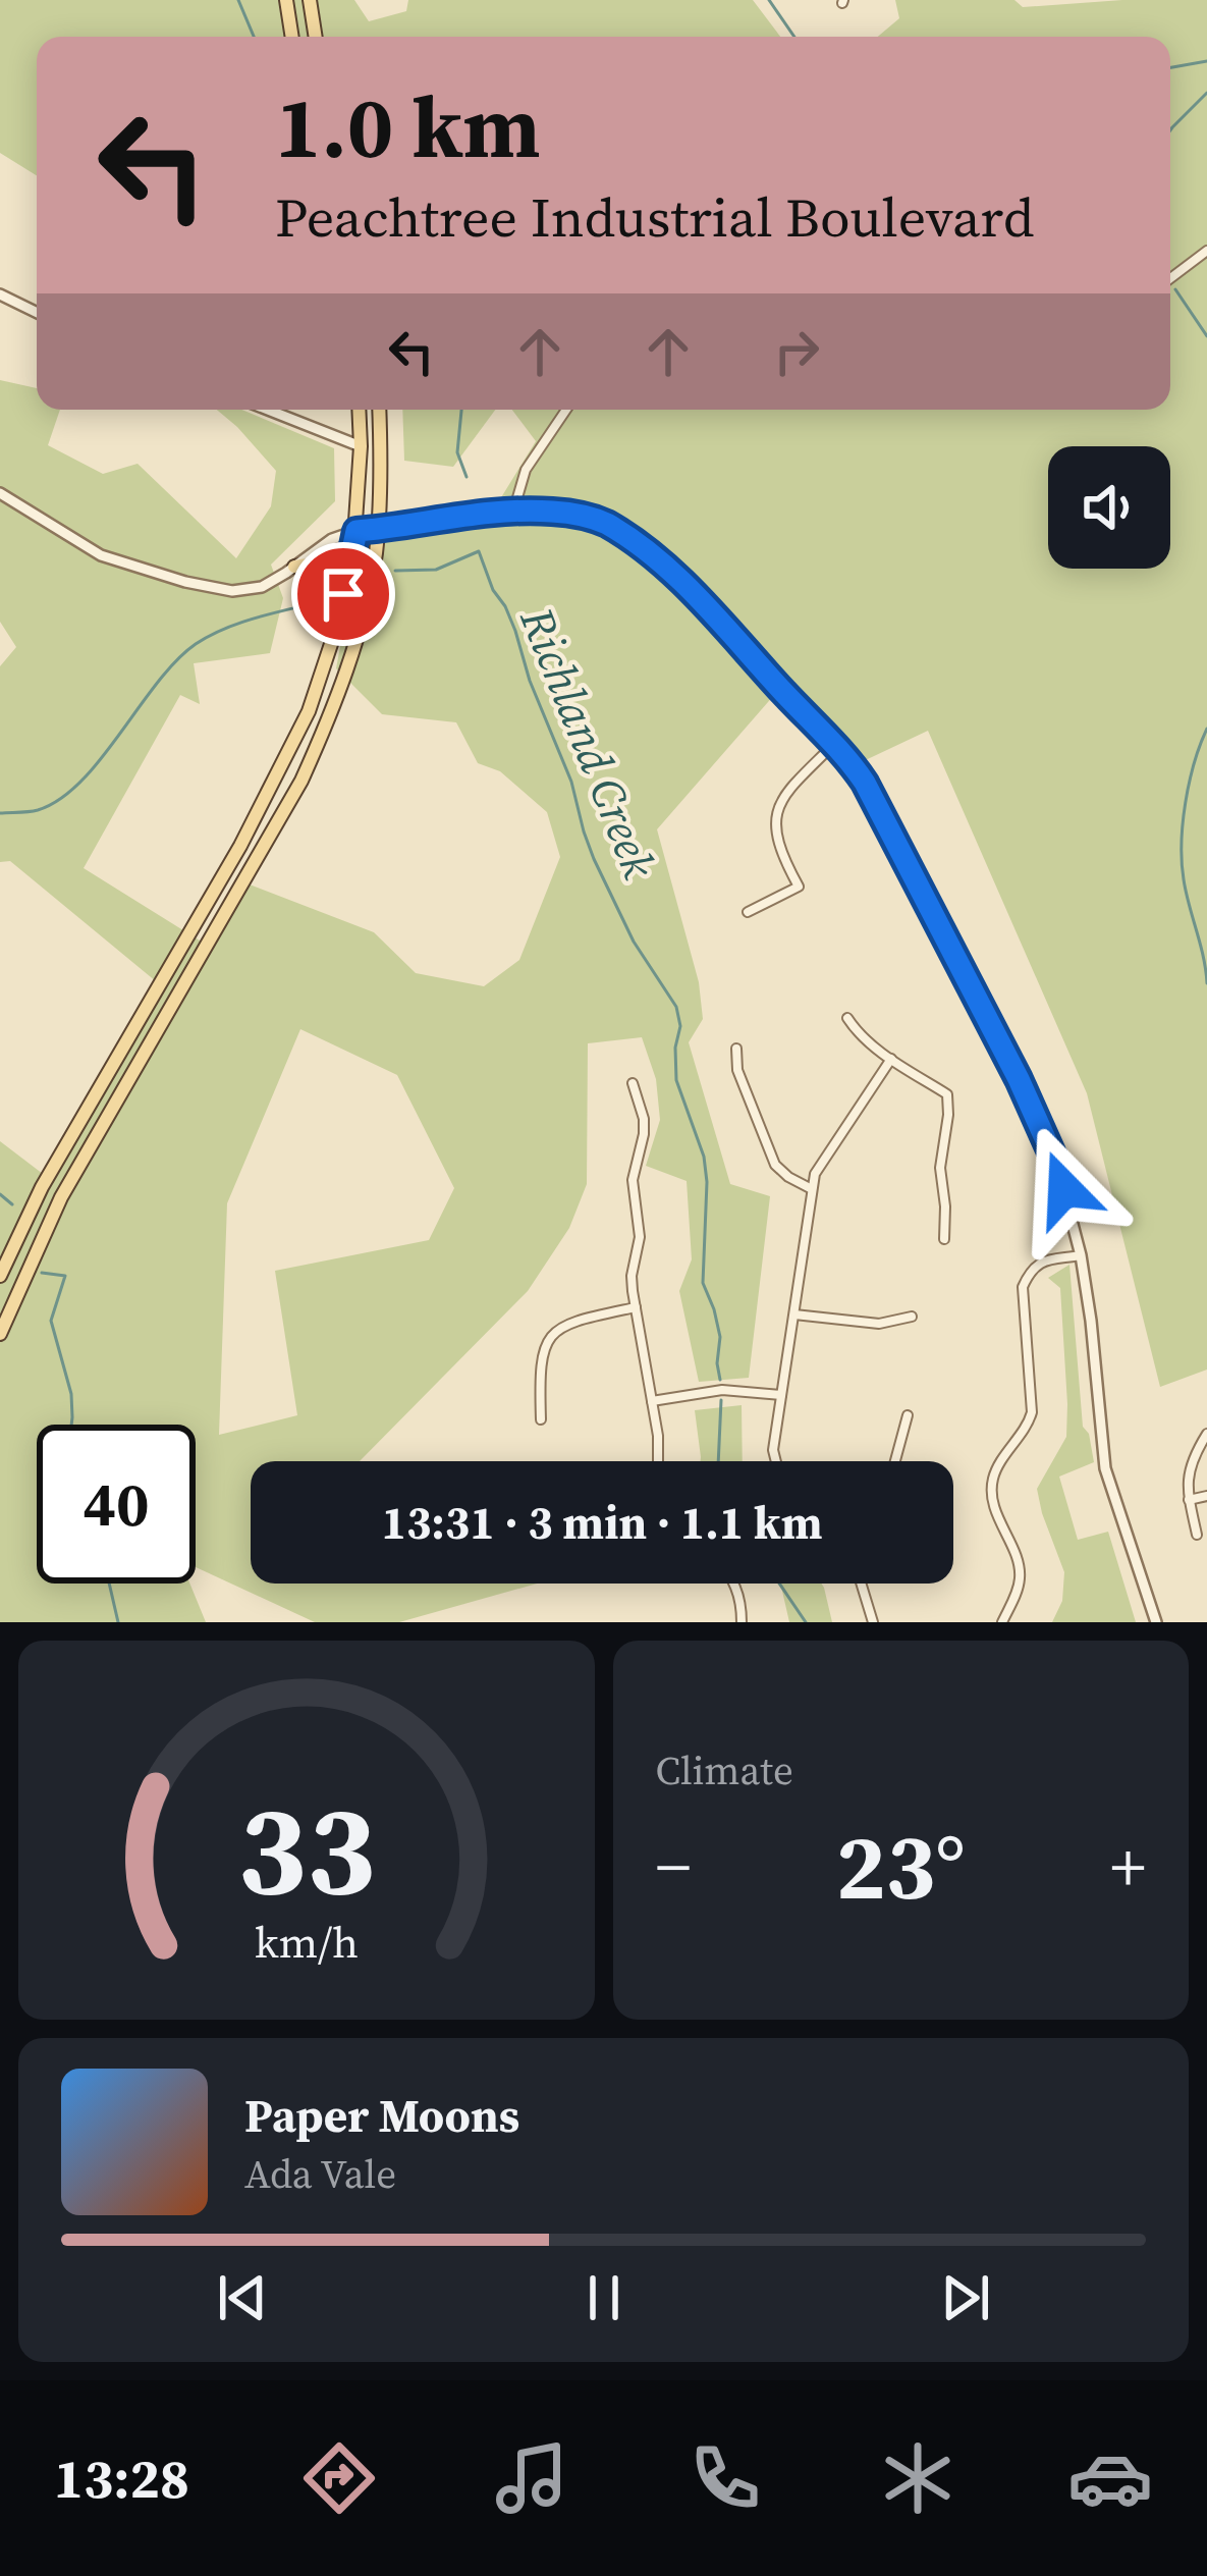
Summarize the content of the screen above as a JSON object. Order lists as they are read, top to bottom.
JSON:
{
  "water": ["Richland Creek"],
  "page": {
    "turn": ["1.0 km", "Peachtree Industrial Boulevard"],
    "limit": "40",
    "trip": "13:31 · 3 min · 1.1 km",
    "tile": "Climate",
    "heat": ["−", "23°", "+"],
    "song": ["Paper Moons", "Ada Vale"],
    "tabs": "13:28",
    "gauge": ["33", "km/h"]
  }
}
